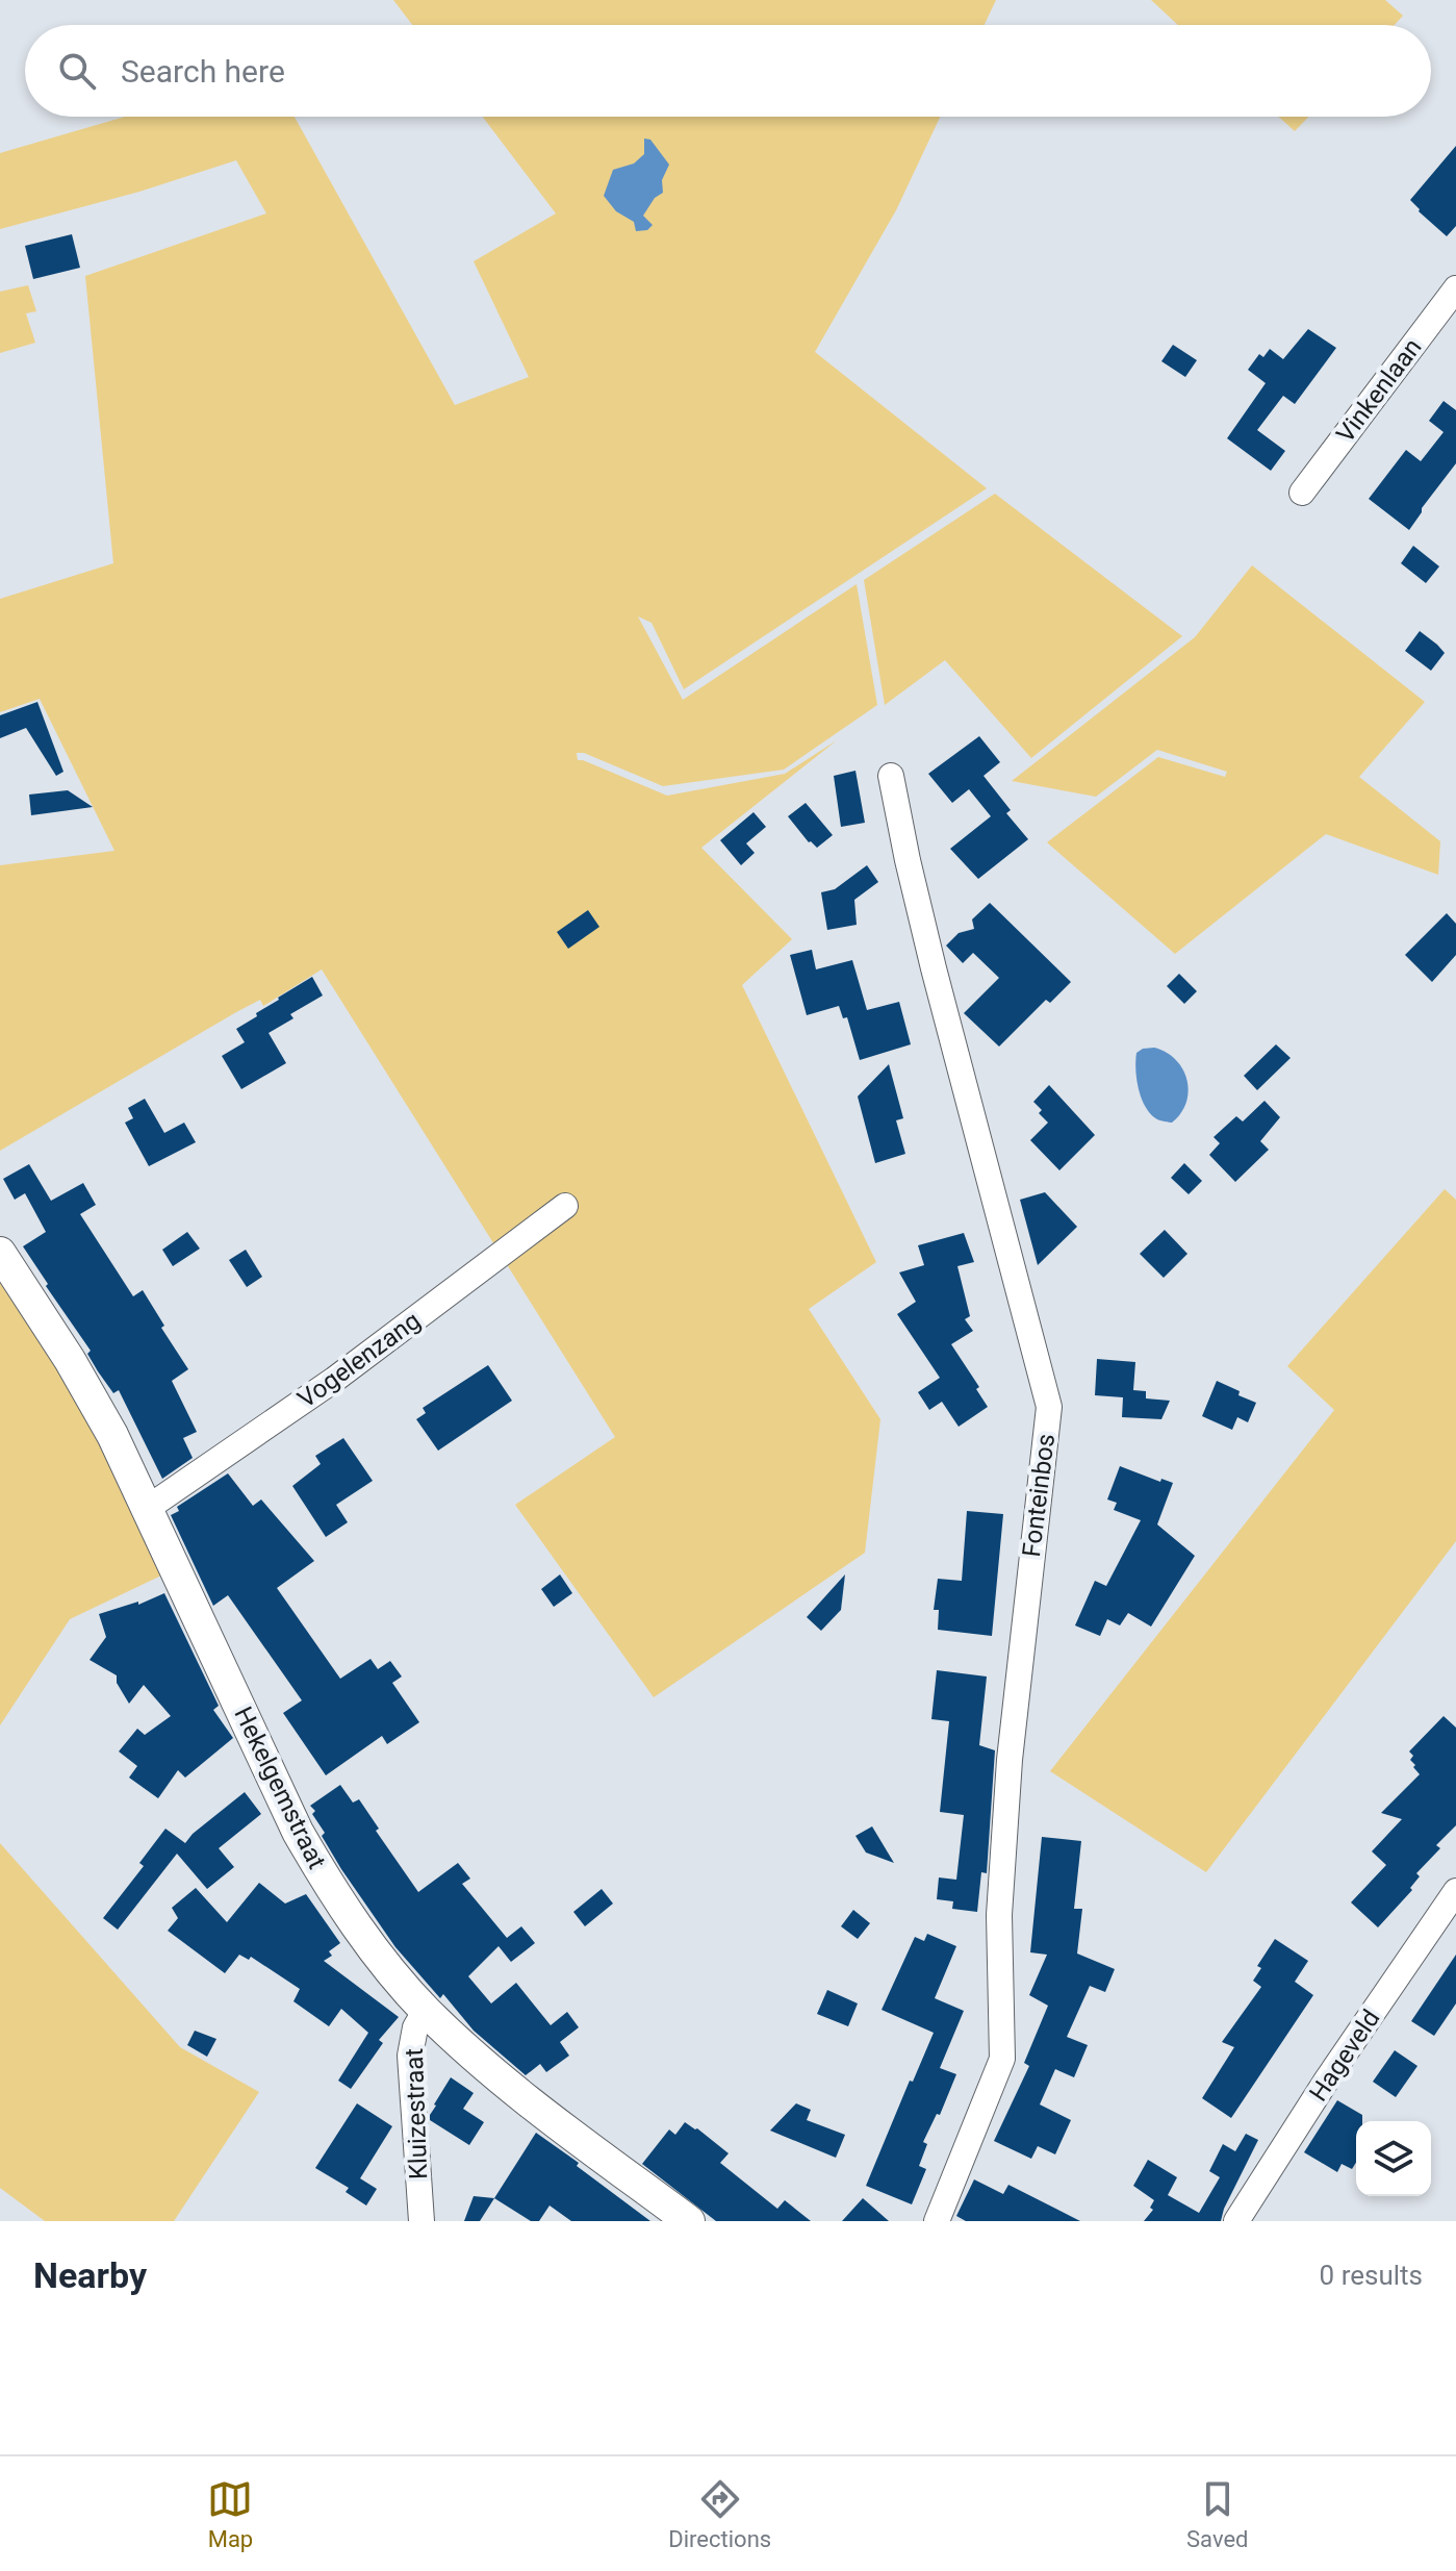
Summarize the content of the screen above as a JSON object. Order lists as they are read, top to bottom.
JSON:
{
  "streets": {
    "street": [
      "Vinkenlaan",
      "Vogelenzang",
      "Fonteinbos",
      "Hekelgemstraat",
      "Hageveld",
      "Kluizestraat"
    ]
  },
  "crossings": [
    ["Vogelenzang", "Hekelgemstraat"],
    ["Hekelgemstraat", "Kluizestraat"]
  ],
  "page": {
    "search": "Search here",
    "heading": ["Nearby", "0 results"],
    "nav": ["Map", "Directions", "Saved"]
  }
}
